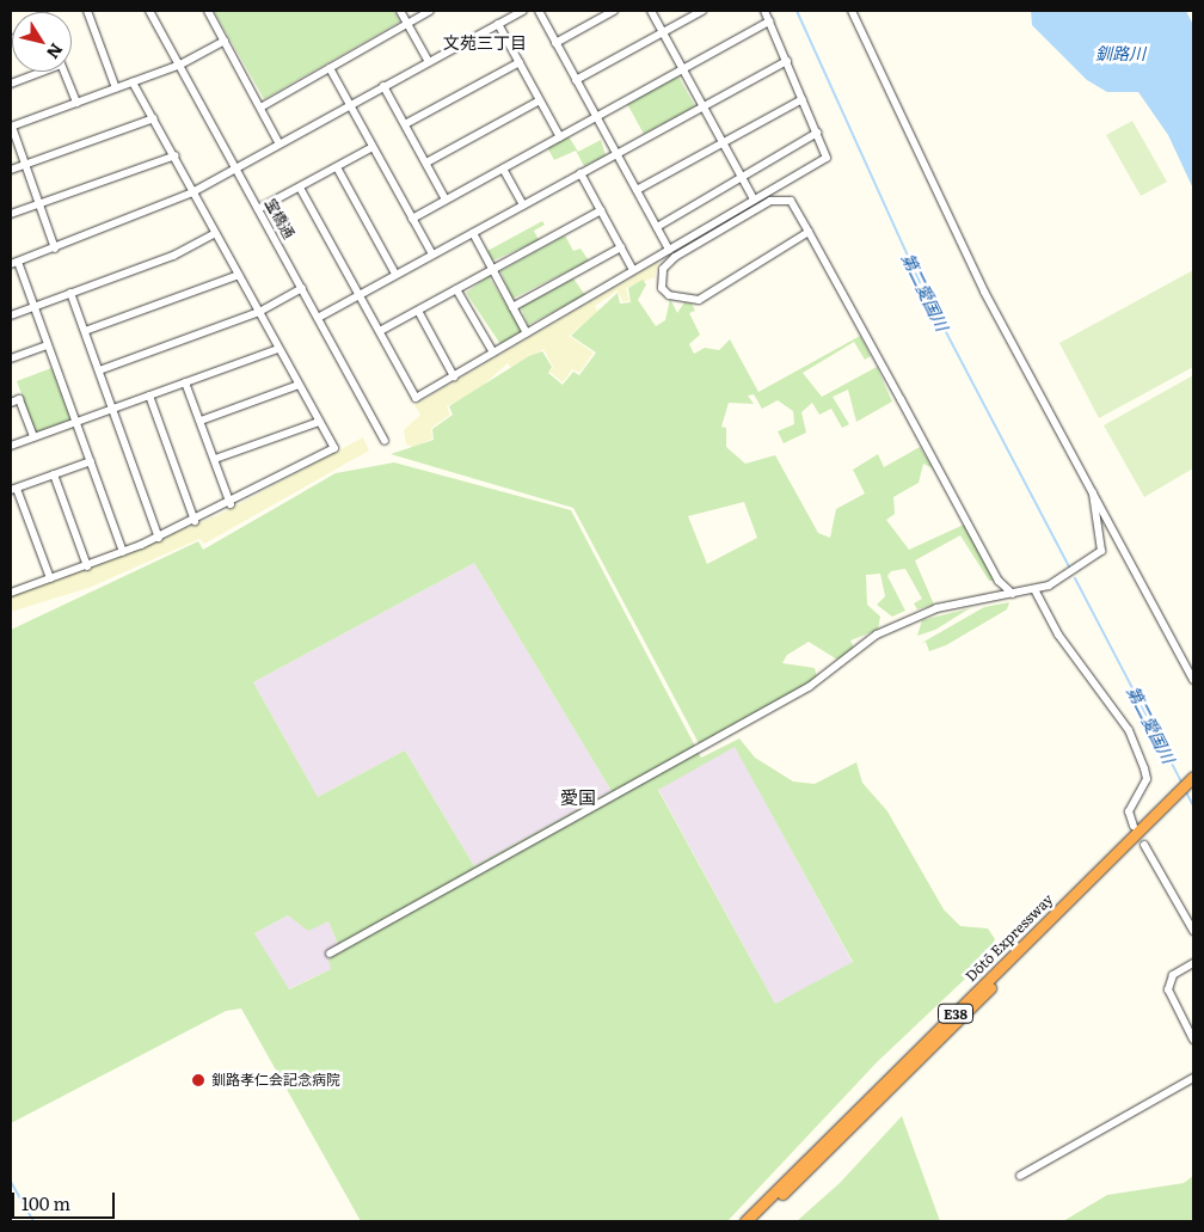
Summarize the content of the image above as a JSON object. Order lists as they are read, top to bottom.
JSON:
{
  "streets": {
    "highway": ["Dōtō Expressway", "E38"],
    "street": ["宝橋通"]
  },
  "districts": ["文苑三丁目", "愛国"],
  "water": ["釧路川", "第二愛国川"],
  "places": ["釧路孝仁会記念病院"],
  "scale_bar": "100 m",
  "north": "bottom right"
}
